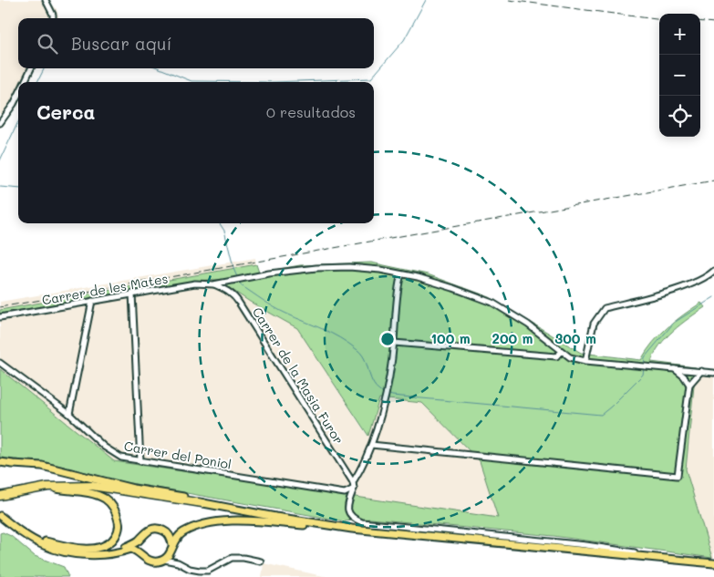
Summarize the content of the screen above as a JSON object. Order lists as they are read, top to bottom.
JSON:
{
  "streets": {
    "street": ["Carrer de les Mates", "Carrer de la Masia Furor", "Carrer del Poniol"]
  },
  "crossings": [
    ["Carrer de les Mates", "Carrer de la Masia Furor"],
    ["Carrer de la Masia Furor", "Carrer del Poniol"]
  ],
  "page": {
    "map_buttons": ["+", "−"],
    "search": "Buscar aquí",
    "heading": ["Cerca", "0 resultados"]
  },
  "rings": ["100 m", "200 m", "300 m"]
}
